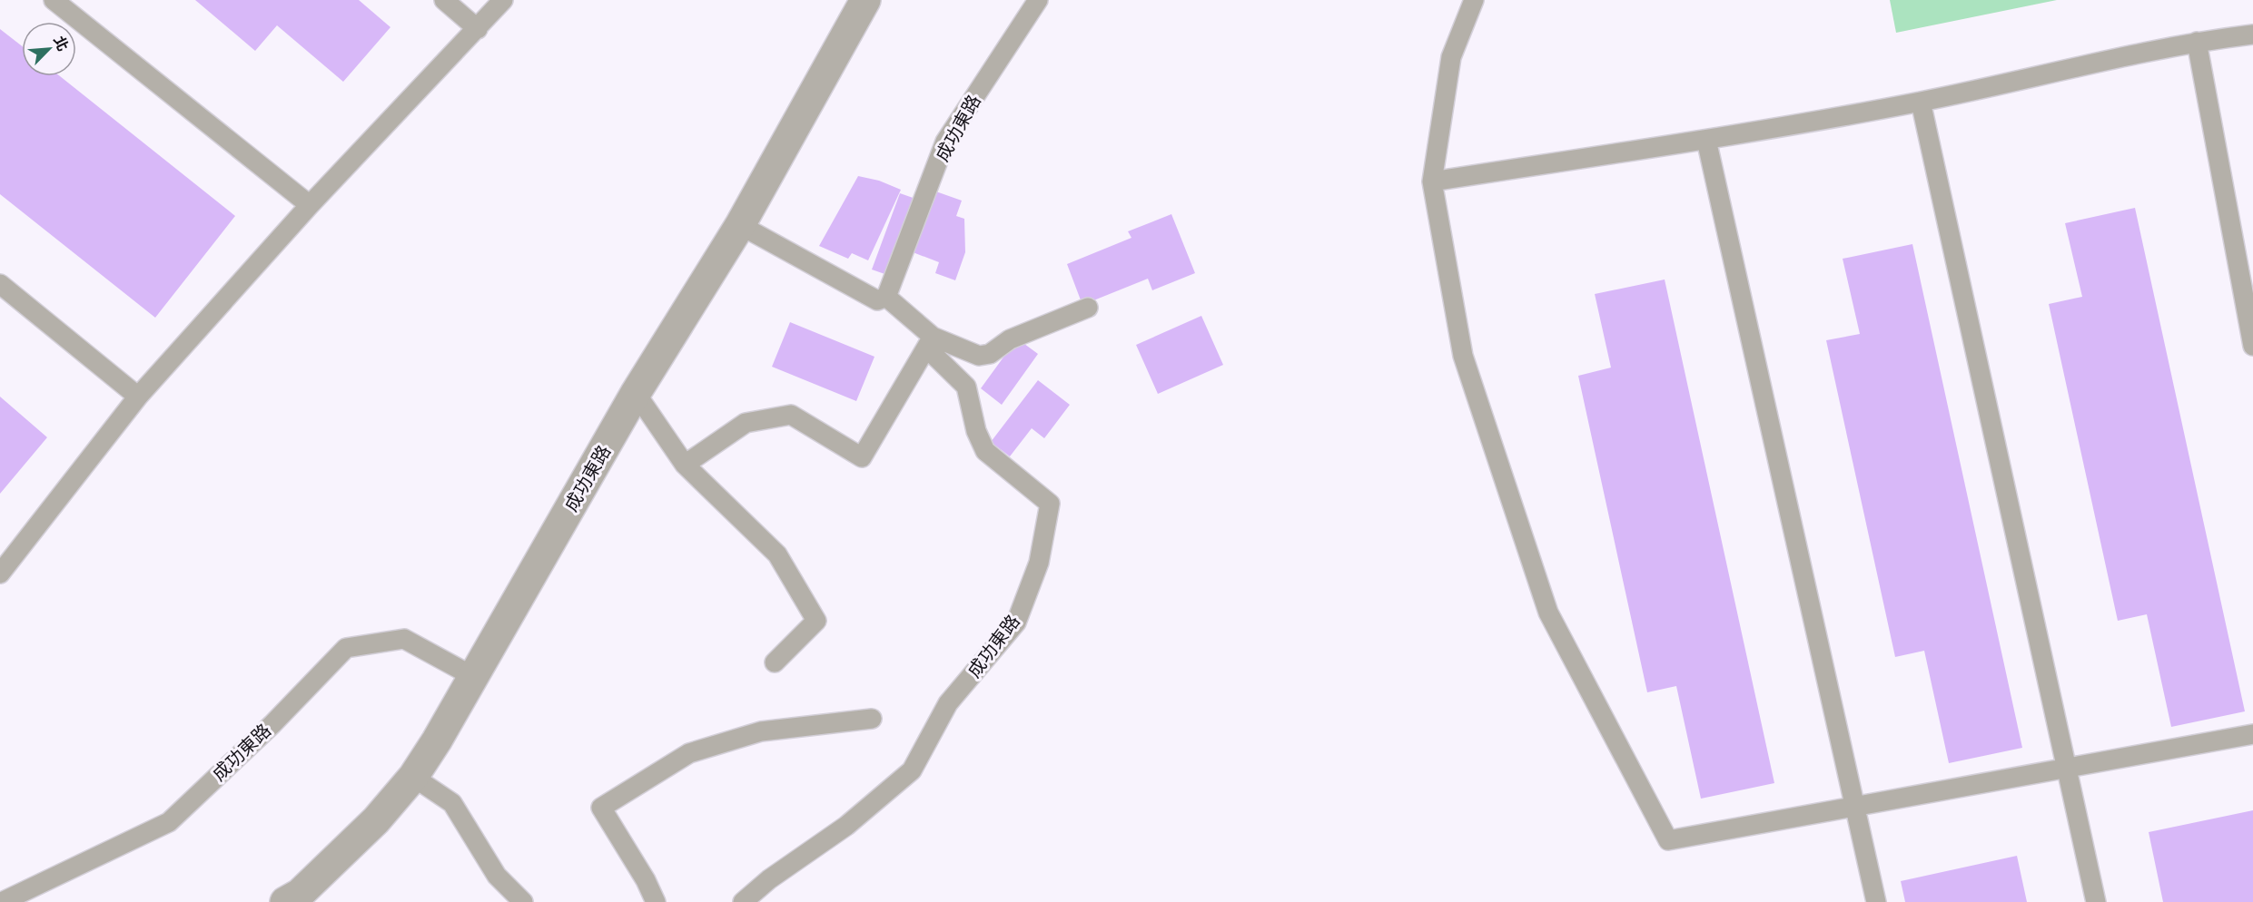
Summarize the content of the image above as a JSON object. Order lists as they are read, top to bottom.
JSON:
{
  "streets": {
    "street": ["成功東路"]
  },
  "north": "top right"
}
